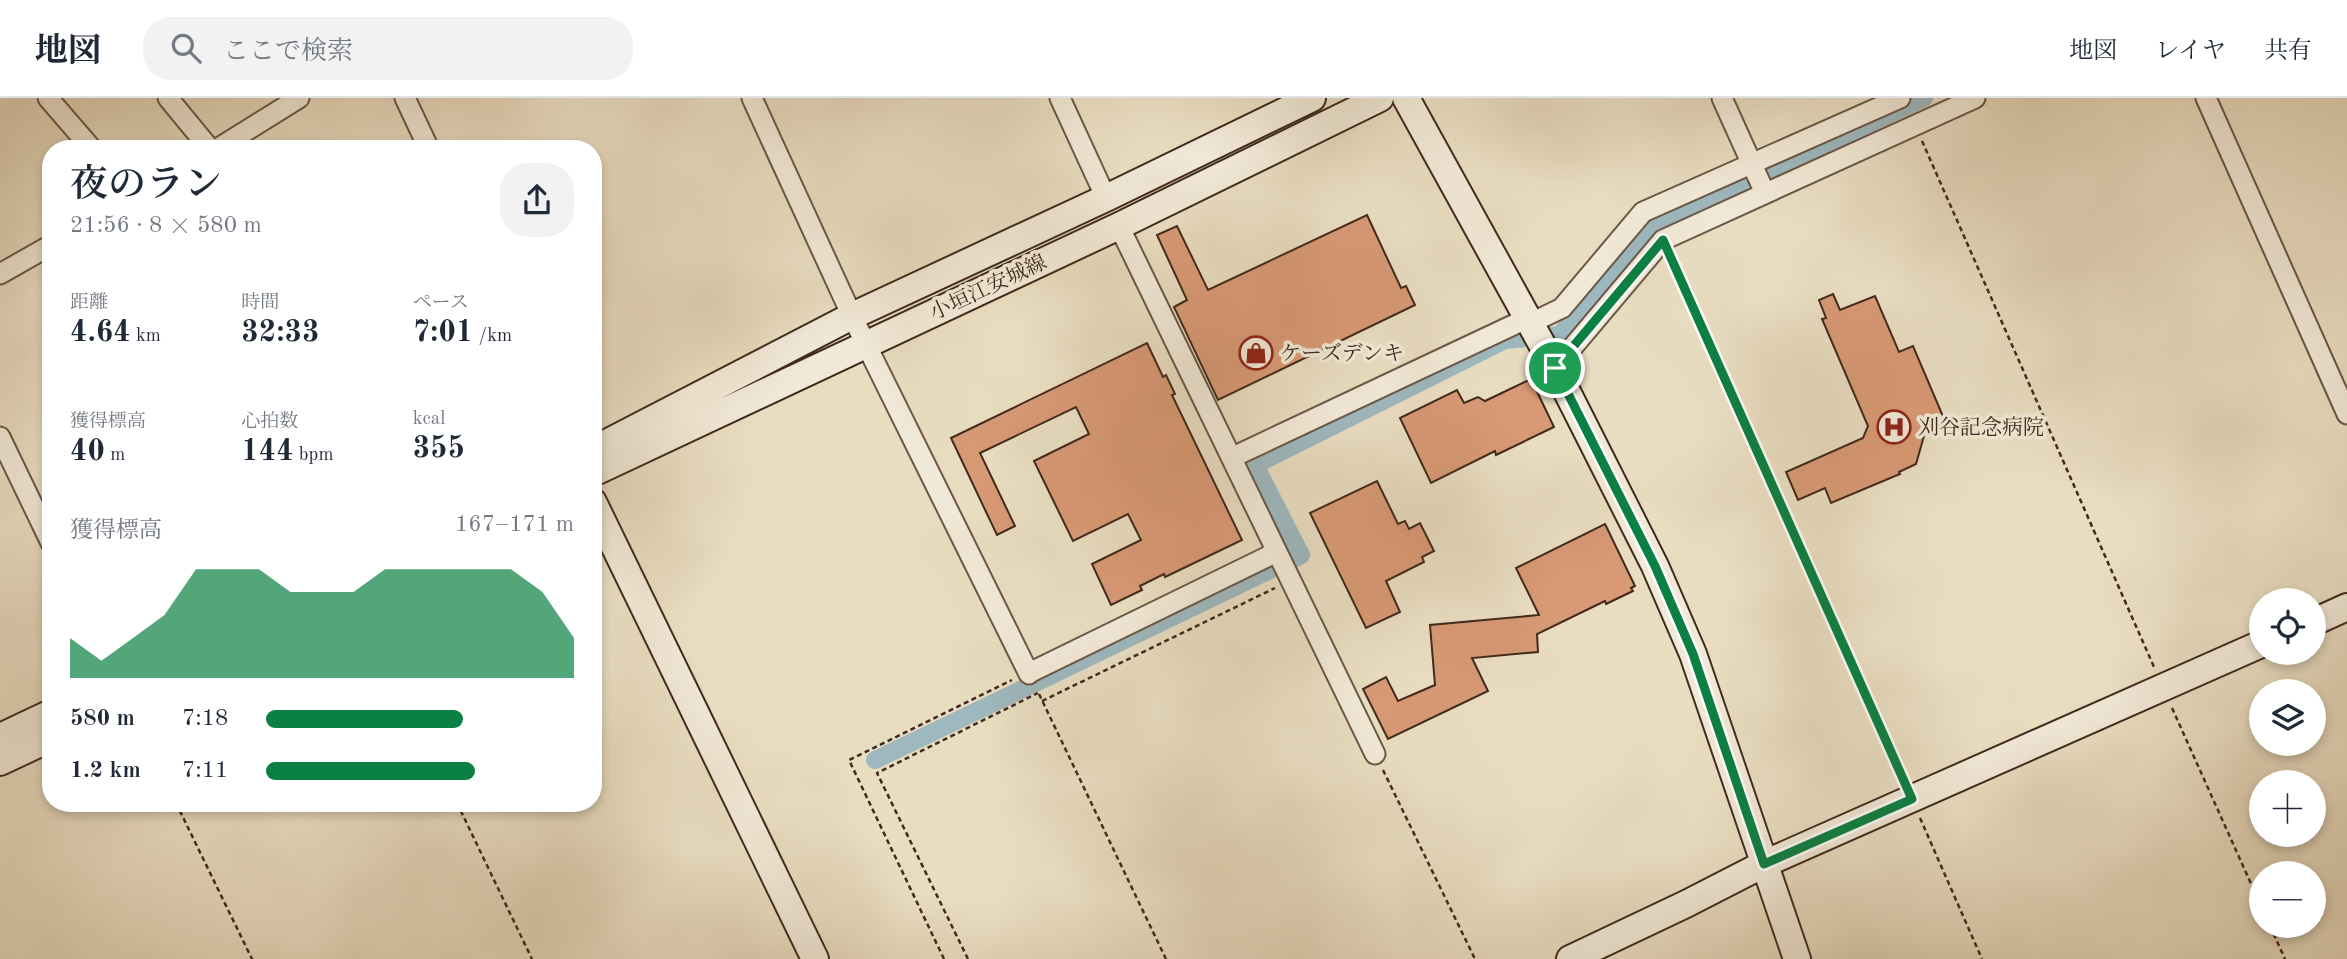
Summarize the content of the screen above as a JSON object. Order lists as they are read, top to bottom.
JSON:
{
  "streets": {
    "street": ["小垣江安城線"]
  },
  "places": {
    "shop": ["ケーズデンキ"],
    "hospital": ["刈谷記念病院"]
  },
  "page": {
    "header": "地図",
    "search": "ここで検索",
    "nav": ["地図", "レイヤ", "共有"],
    "heading": ["夜のラン", "21:56 · 8 × 580 m"],
    "stats": [
      ["距離", "4.64 km"],
      ["時間", "32:33"],
      ["ペース", "7:01 /km"],
      ["獲得標高", "40 m"],
      ["心拍数", "144 bpm"],
      ["kcal", "355"]
    ],
    "chart": ["獲得標高", "167–171 m"],
    "map_buttons": ["+", "−"],
    "list": [
      {
        "name": "580 m",
        "note": "7:18"
      },
      {
        "name": "1.2 km",
        "note": "7:11"
      }
    ]
  }
}
